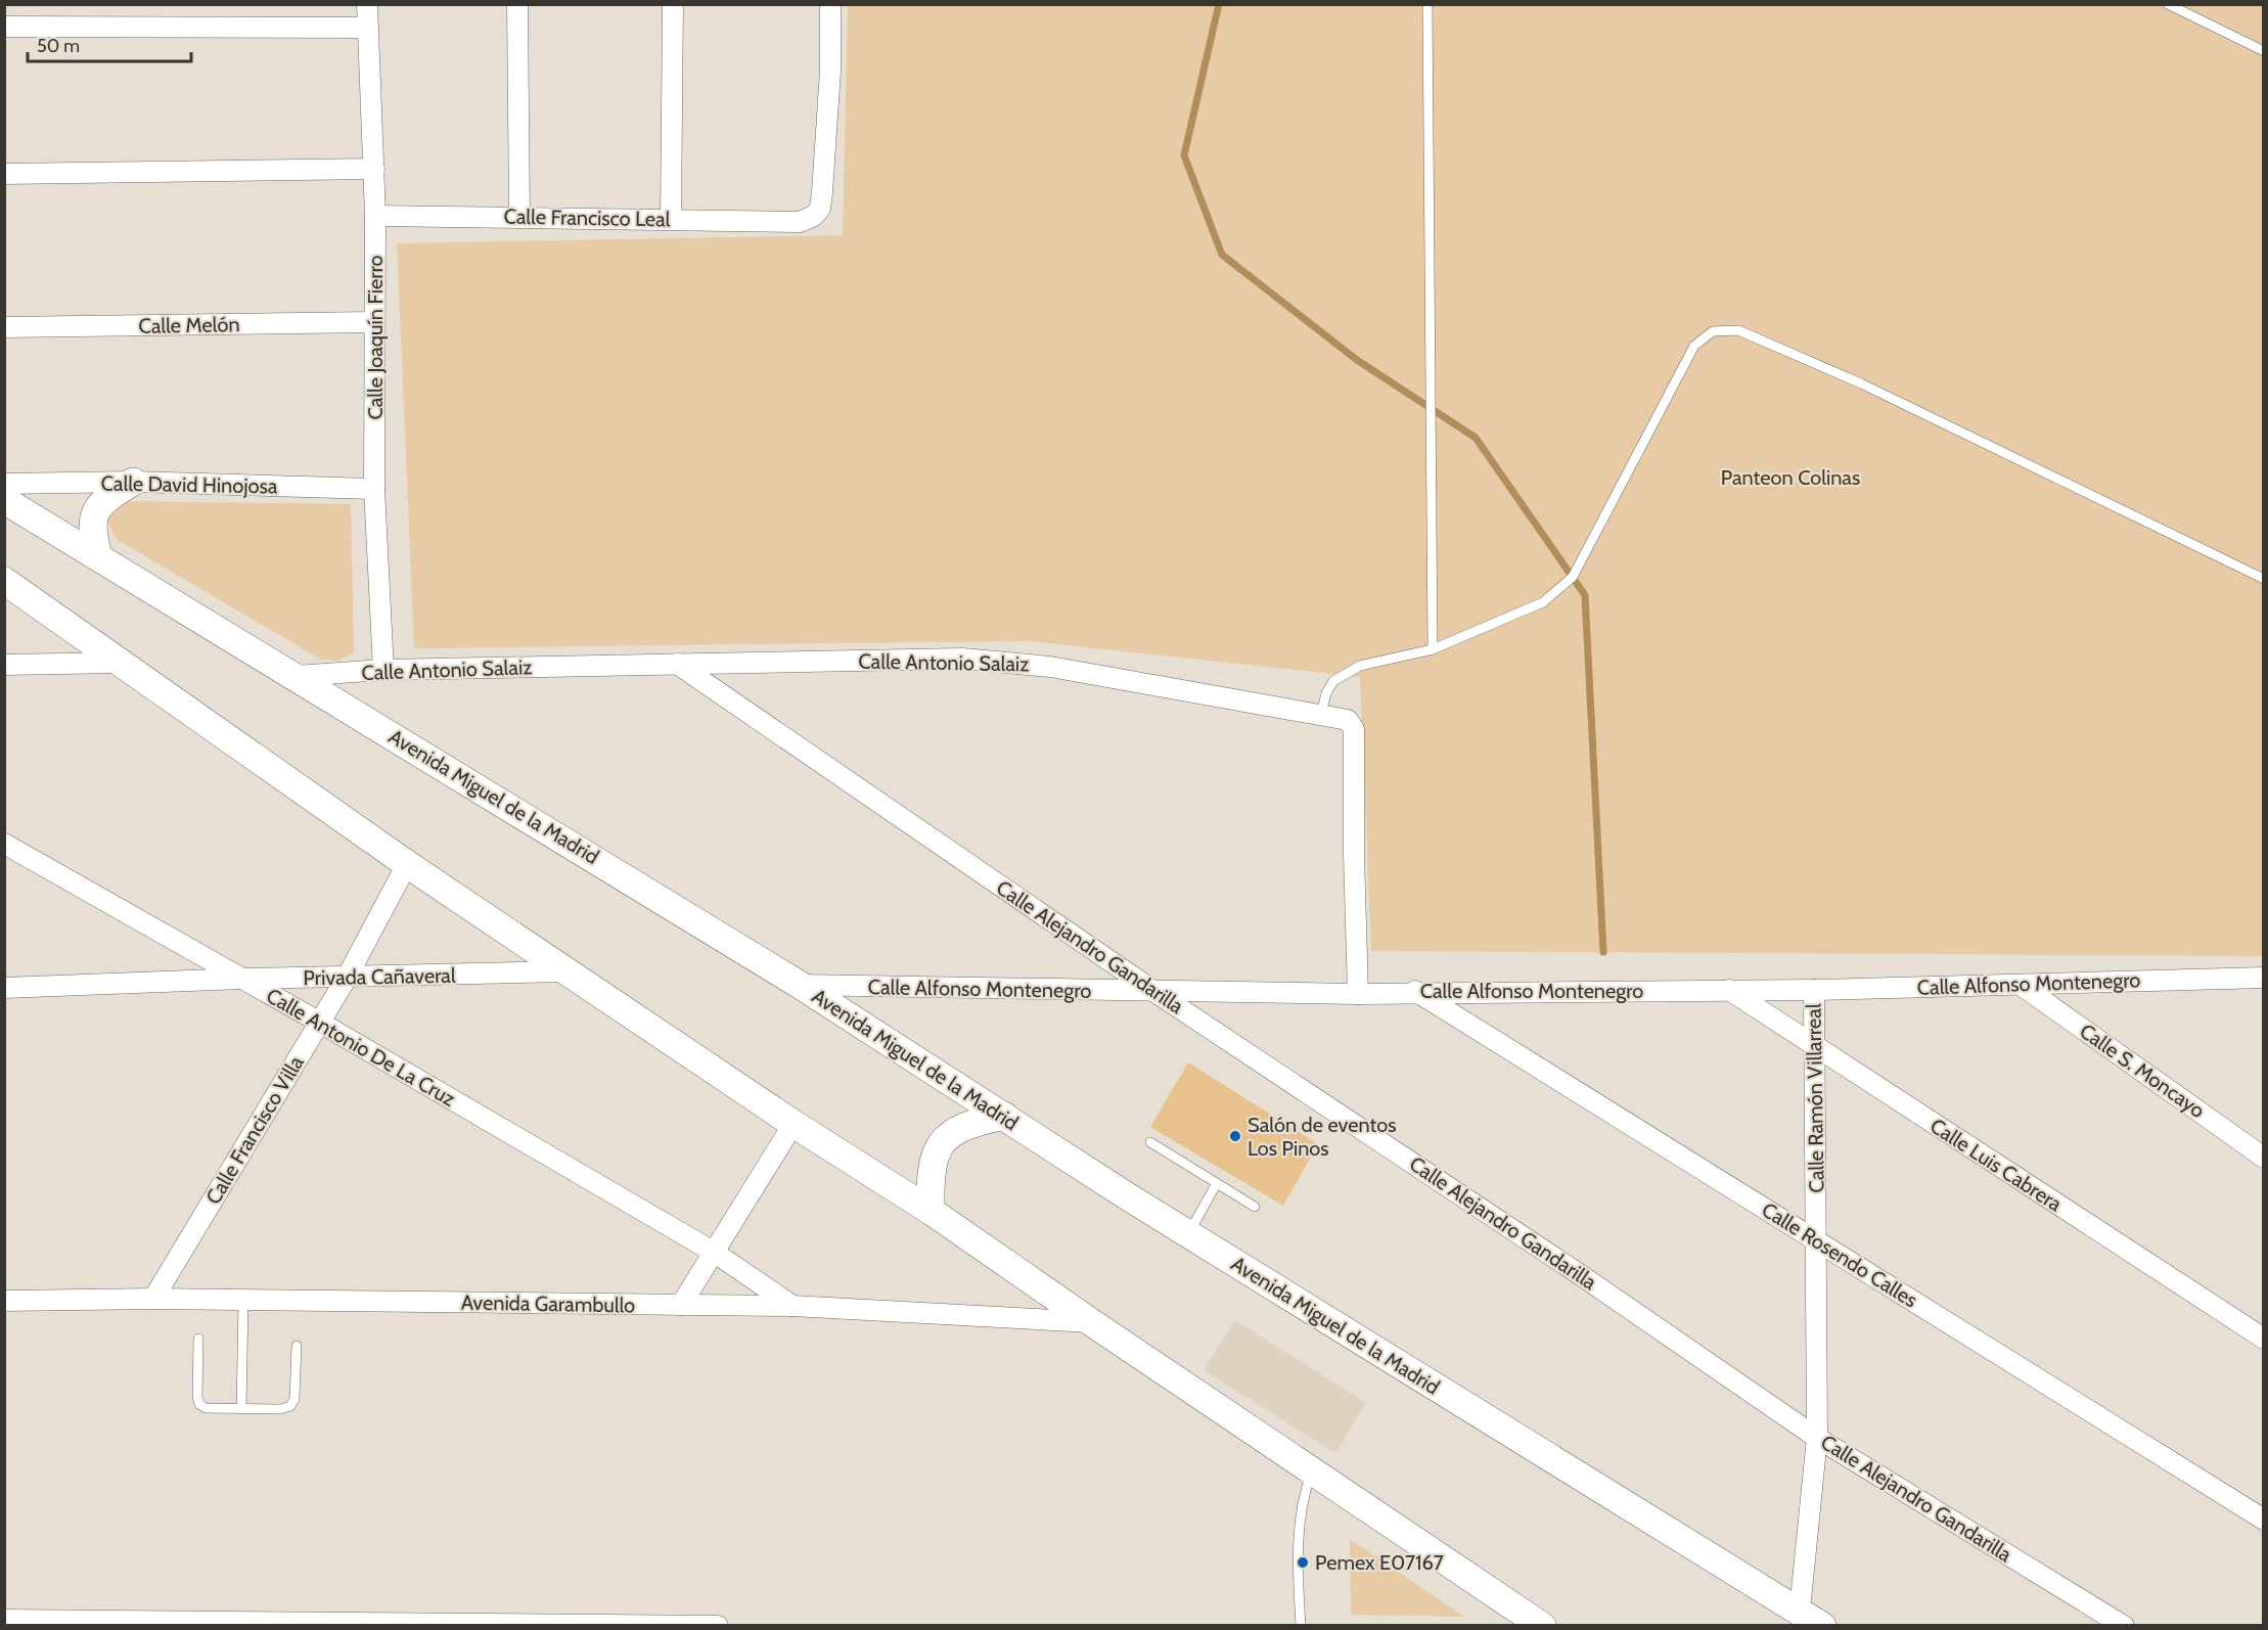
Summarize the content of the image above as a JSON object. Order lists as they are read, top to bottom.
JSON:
{
  "streets": {
    "main road": ["Avenida Miguel de la Madrid"],
    "street": [
      "Calle Francisco Leal",
      "Calle Melón",
      "Calle Joaquín Fierro",
      "Calle David Hinojosa",
      "Calle Antonio Salaiz",
      "Calle Alejandro Gandarilla",
      "Privada Cañaveral",
      "Calle Alfonso Montenegro",
      "Calle Antonio De La Cruz",
      "Calle S. Moncayo",
      "Calle Ramón Villarreal",
      "Calle Francisco Villa",
      "Calle Luis Cabrera",
      "Calle Rosendo Calles",
      "Avenida Garambullo"
    ]
  },
  "crossings": [
    ["Calle Francisco Leal", "Calle Joaquín Fierro"],
    ["Calle Melón", "Calle Joaquín Fierro"],
    ["Calle Joaquín Fierro", "Calle David Hinojosa"],
    ["Calle Joaquín Fierro", "Calle Antonio Salaiz"],
    ["Calle Antonio Salaiz", "Avenida Miguel de la Madrid"],
    ["Calle Antonio Salaiz", "Calle Alejandro Gandarilla"],
    ["Calle Antonio Salaiz", "Calle Alfonso Montenegro"],
    ["Avenida Miguel de la Madrid", "Calle Alfonso Montenegro"],
    ["Avenida Miguel de la Madrid", "Calle Ramón Villarreal"],
    ["Calle Alejandro Gandarilla", "Calle Alfonso Montenegro"],
    ["Calle Alejandro Gandarilla", "Calle Ramón Villarreal"],
    ["Privada Cañaveral", "Calle Antonio De La Cruz"],
    ["Privada Cañaveral", "Calle Francisco Villa"],
    ["Calle Alfonso Montenegro", "Calle S. Moncayo"],
    ["Calle Alfonso Montenegro", "Calle Ramón Villarreal"],
    ["Calle Alfonso Montenegro", "Calle Luis Cabrera"],
    ["Calle Alfonso Montenegro", "Calle Rosendo Calles"],
    ["Calle Antonio De La Cruz", "Calle Francisco Villa"],
    ["Calle Antonio De La Cruz", "Avenida Garambullo"],
    ["Calle Ramón Villarreal", "Calle Luis Cabrera"],
    ["Calle Ramón Villarreal", "Calle Rosendo Calles"],
    ["Calle Francisco Villa", "Avenida Garambullo"]
  ],
  "parks": ["Panteon Colinas"],
  "places": ["Salón de eventos Los Pinos", "Pemex E07167"],
  "scale_bar": "50 m"
}
